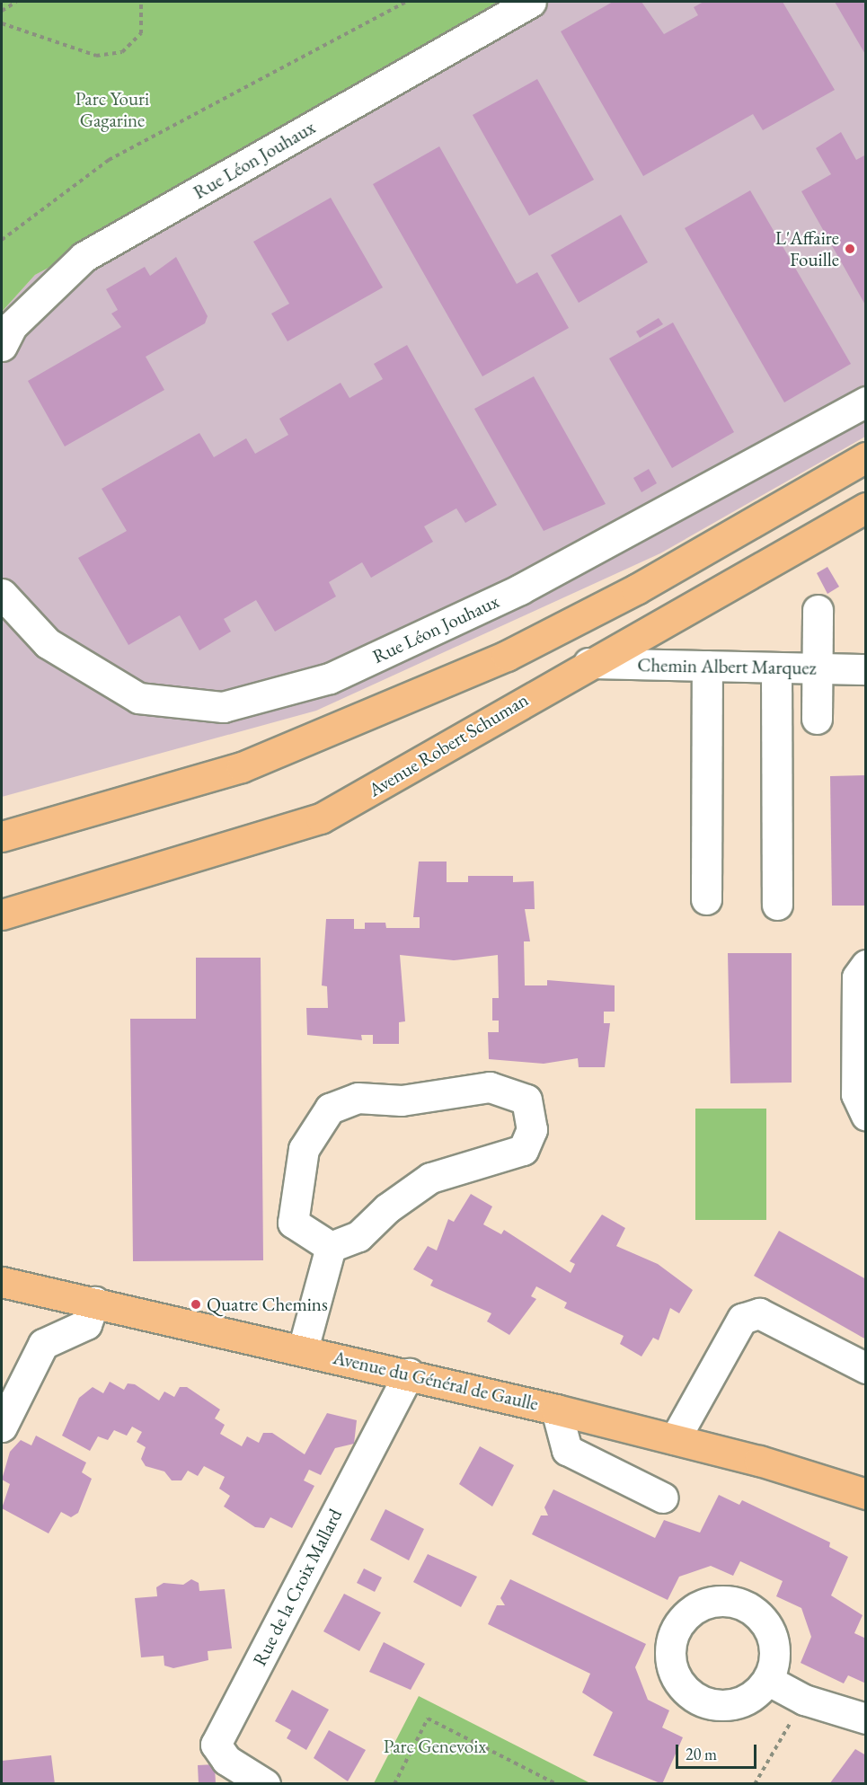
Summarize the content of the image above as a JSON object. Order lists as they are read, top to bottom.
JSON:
{
  "streets": {
    "main road": ["Avenue Robert Schuman", "Avenue du Général de Gaulle"],
    "street": ["Rue Léon Jouhaux", "Chemin Albert Marquez", "Rue de la Croix Mallard"]
  },
  "crossings": [
    ["Chemin Albert Marquez", "Avenue Robert Schuman"],
    ["Avenue du Général de Gaulle", "Rue de la Croix Mallard"]
  ],
  "parks": ["Parc Youri Gagarine", "Parc Genevoix"],
  "places": ["L'Affaire Fouille", "Quatre Chemins"],
  "scale_bar": "20 m"
}
